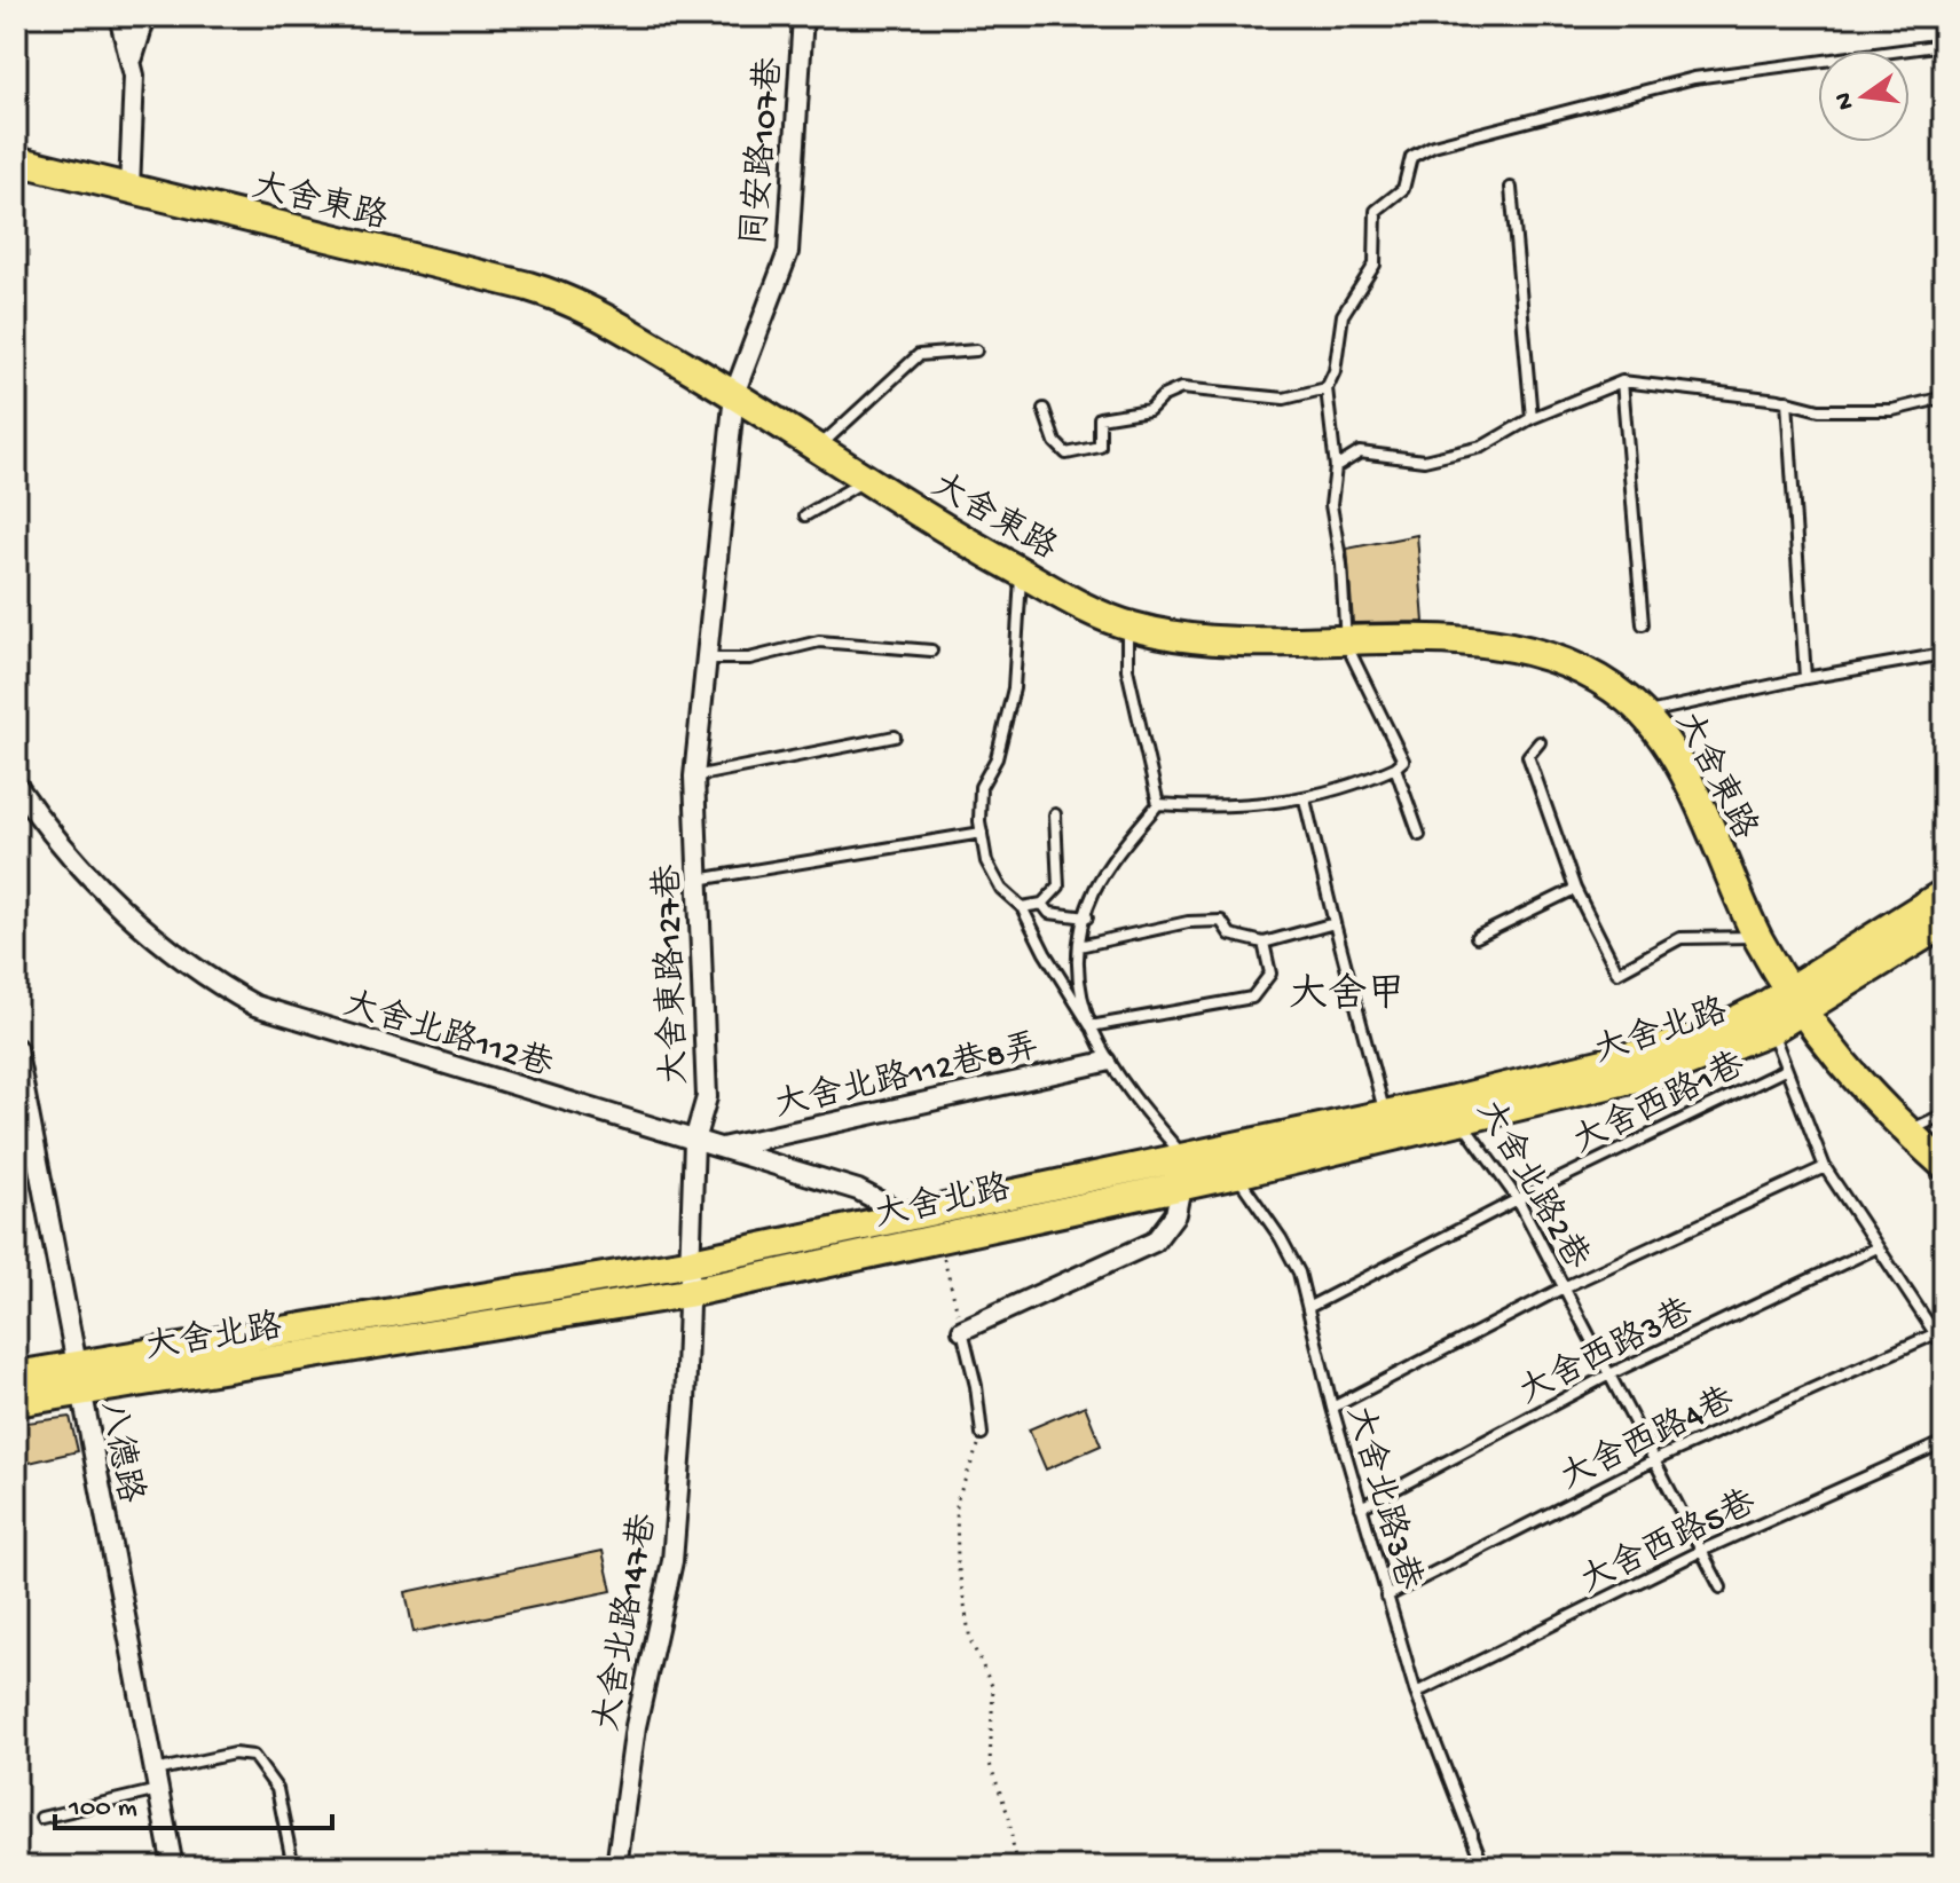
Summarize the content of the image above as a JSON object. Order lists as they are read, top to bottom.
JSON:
{
  "streets": {
    "main road": ["大舍東路", "大舍北路"],
    "street": [
      "同安路107巷",
      "大舍東路127巷",
      "大舍北路112巷",
      "大舍北路112巷8弄",
      "八德路",
      "大舍北路147巷"
    ],
    "lane": [
      "大舍西路1巷",
      "大舍北路2巷",
      "大舍西路3巷",
      "大舍西路4巷",
      "大舍北路3巷",
      "大舍西路5巷"
    ]
  },
  "crossings": [
    ["同安路107巷", "大舍東路"],
    ["同安路107巷", "大舍東路127巷"],
    ["大舍東路", "大舍東路127巷"],
    ["大舍東路", "大舍北路"],
    ["大舍東路127巷", "大舍北路"],
    ["大舍東路127巷", "大舍北路112巷"],
    ["大舍東路127巷", "大舍北路147巷"],
    ["大舍北路", "大舍北路112巷"],
    ["大舍北路", "大舍北路2巷"],
    ["大舍北路", "八德路"],
    ["大舍北路", "大舍北路3巷"],
    ["大舍北路", "大舍北路147巷"],
    ["大舍北路112巷", "大舍北路112巷8弄"],
    ["大舍西路1巷", "大舍北路2巷"],
    ["大舍西路1巷", "大舍北路3巷"],
    ["大舍北路2巷", "大舍西路3巷"],
    ["大舍北路2巷", "大舍西路4巷"],
    ["大舍北路2巷", "大舍西路5巷"],
    ["大舍西路3巷", "大舍北路3巷"],
    ["大舍西路4巷", "大舍北路3巷"],
    ["大舍北路3巷", "大舍西路5巷"]
  ],
  "districts": ["大舍甲"],
  "scale_bar": "100 m",
  "north": "left"
}
